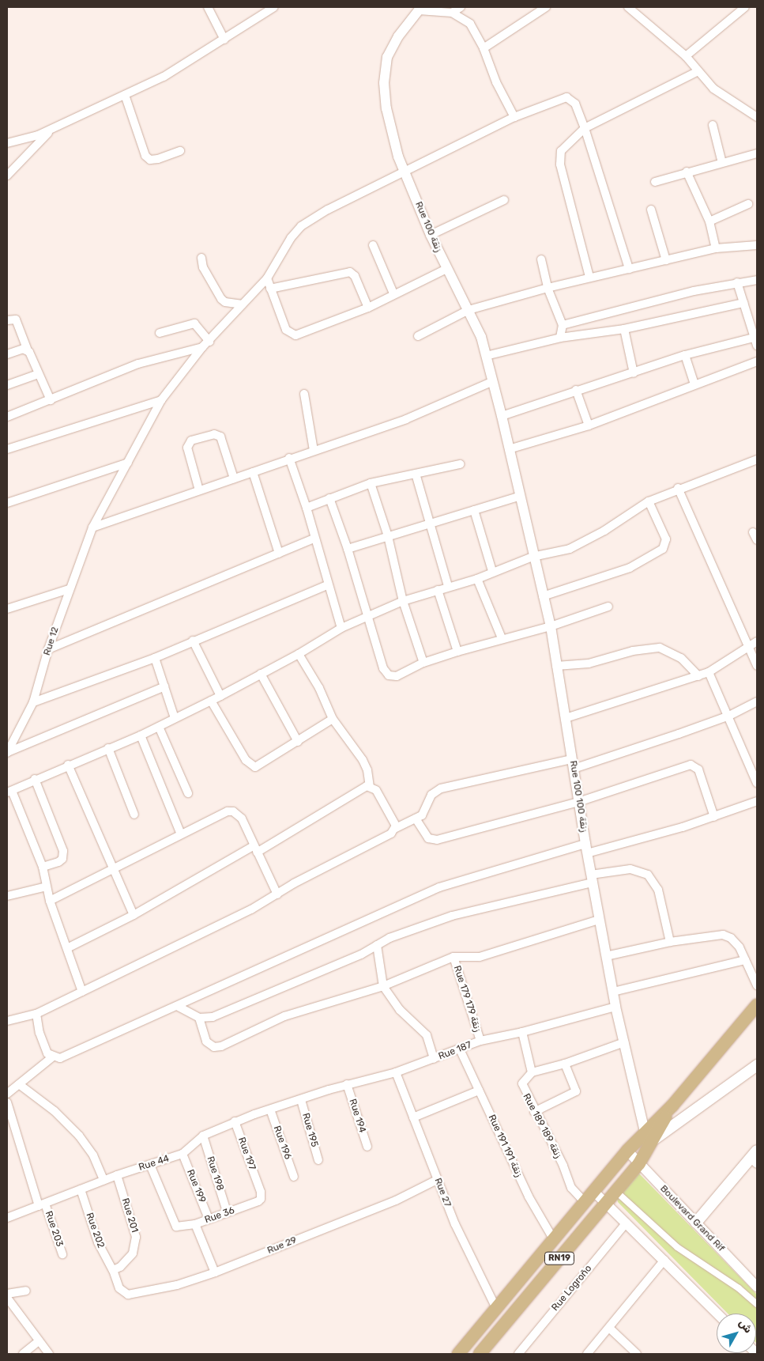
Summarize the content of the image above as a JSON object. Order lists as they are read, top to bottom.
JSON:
{
  "streets": {
    "main road": ["RN19"],
    "street": [
      "Rue 100 زنقة",
      "Rue 12",
      "Rue 100 زنقة 100",
      "Rue 179 زنقة 179",
      "Rue 187",
      "Rue 194",
      "Rue 189 زنقة 189",
      "Rue 195",
      "Rue 196",
      "Rue 191 زنقة 191",
      "Rue 197",
      "Rue 44",
      "Rue 198",
      "Rue 199",
      "Rue 27",
      "Rue 201",
      "Rue 36",
      "Boulevard Grand Rif",
      "Rue 203",
      "Rue 202",
      "Rue 29",
      "Rue Logroño"
    ]
  },
  "crossings": [
    ["Rue 100 زنقة", "Rue 100 زنقة 100"],
    ["Rue 100 زنقة 100", "Rue 187"],
    ["Rue 100 زنقة 100", "RN19"],
    ["Rue 179 زنقة 179", "Rue 187"],
    ["Rue 187", "Rue 194"],
    ["Rue 187", "Rue 195"],
    ["Rue 187", "Rue 191 زنقة 191"],
    ["Rue 187", "Rue 44"],
    ["Rue 187", "Rue 27"],
    ["Rue 189 زنقة 189", "RN19"],
    ["Rue 195", "Rue 44"],
    ["Rue 196", "Rue 44"],
    ["Rue 191 زنقة 191", "RN19"],
    ["Rue 197", "Rue 44"],
    ["Rue 197", "Rue 36"],
    ["Rue 44", "Rue 198"],
    ["Rue 44", "Rue 199"],
    ["Rue 44", "Rue 201"],
    ["Rue 44", "Rue 36"],
    ["Rue 44", "Rue 203"],
    ["Rue 44", "Rue 202"],
    ["Rue 198", "Rue 36"],
    ["Rue 199", "Rue 36"],
    ["Rue 27", "Rue 29"],
    ["Rue 27", "RN19"],
    ["Rue 201", "Rue 202"],
    ["Rue 201", "Rue 29"],
    ["Boulevard Grand Rif", "RN19"],
    ["Rue 202", "Rue 29"]
  ],
  "north": "top right"
}
